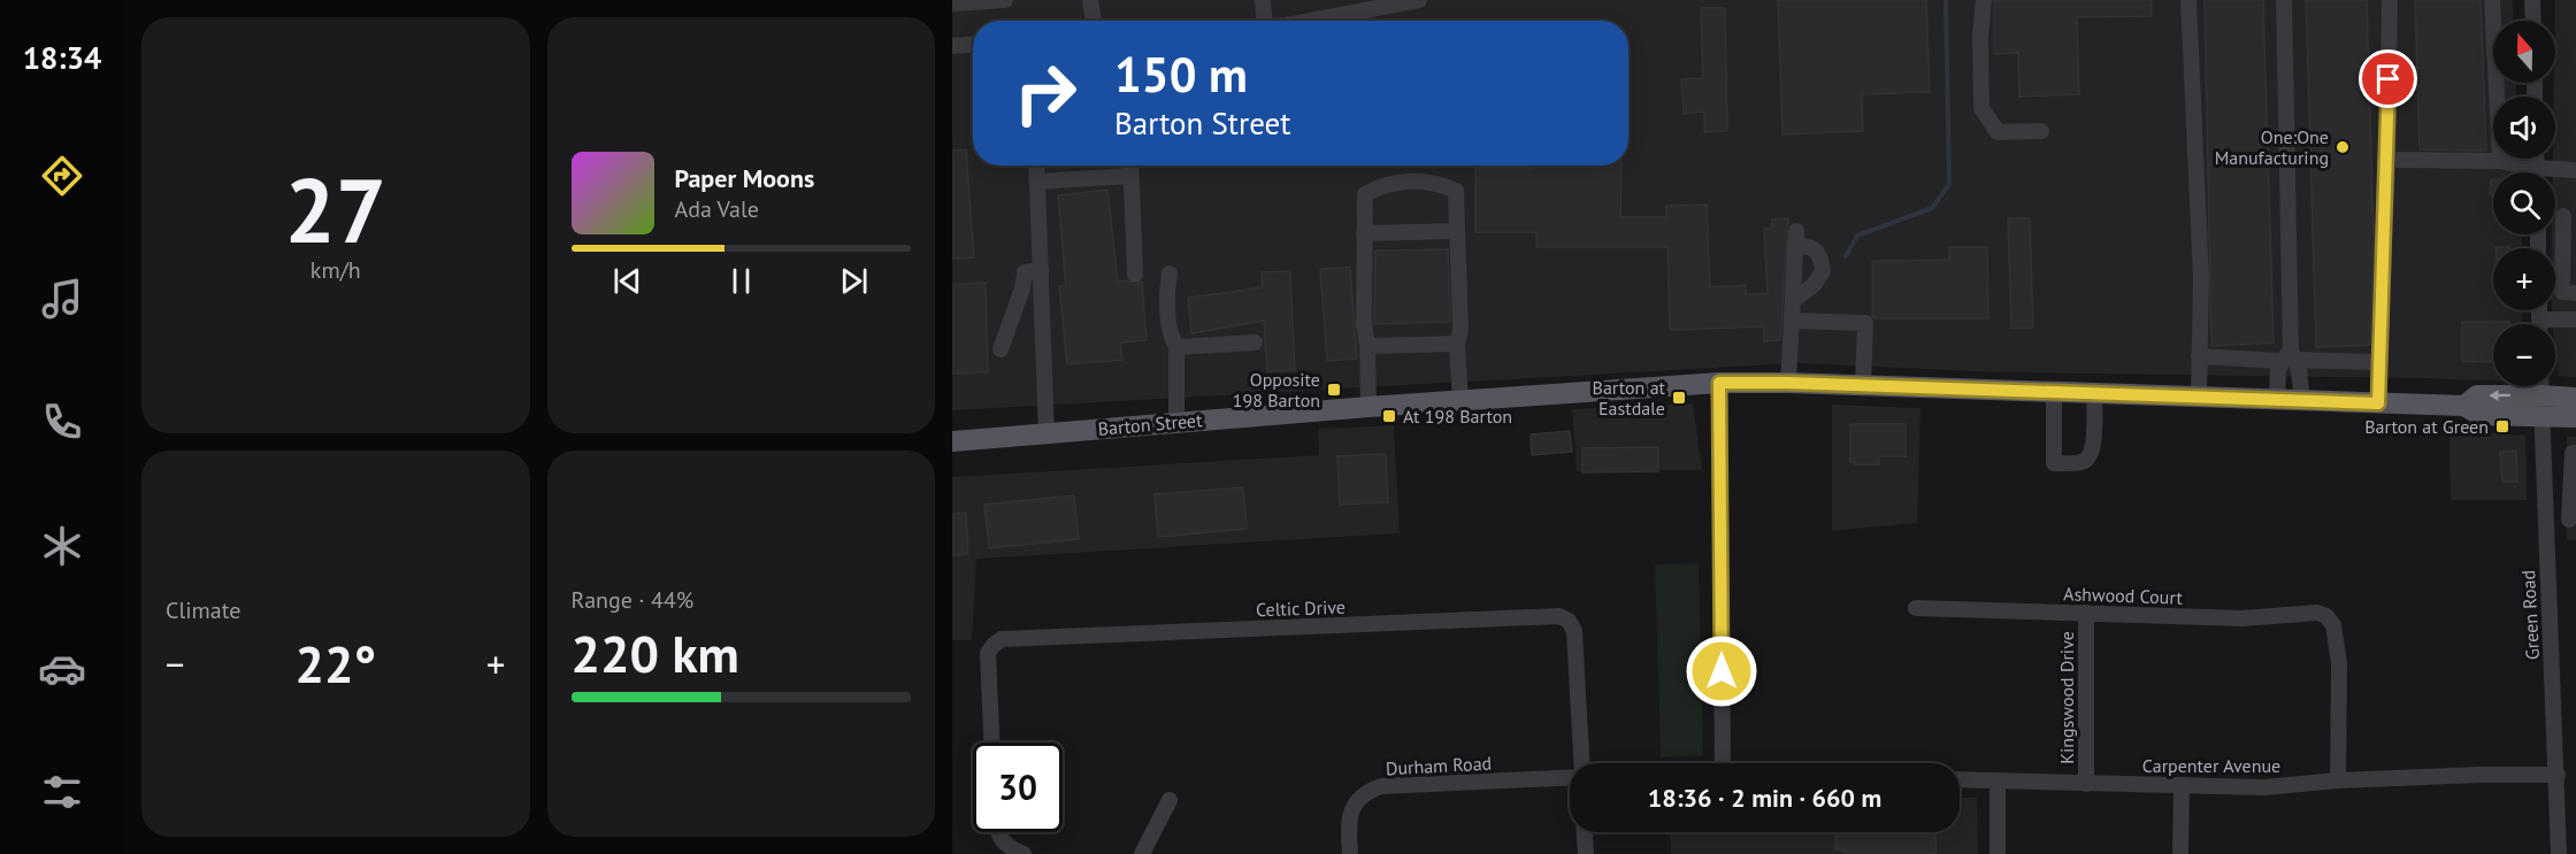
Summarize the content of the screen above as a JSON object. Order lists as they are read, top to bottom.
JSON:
{
  "streets": {
    "main road": ["Barton Street"],
    "street": [
      "Ashwood Court",
      "Celtic Drive",
      "Green Road",
      "Kingswood Drive",
      "Durham Road",
      "Carpenter Avenue"
    ]
  },
  "crossings": [
    ["Barton Street", "Green Road"],
    ["Ashwood Court", "Kingswood Drive"],
    ["Ashwood Court", "Carpenter Avenue"],
    ["Green Road", "Carpenter Avenue"],
    ["Kingswood Drive", "Carpenter Avenue"]
  ],
  "places": {
    "other": ["One:One Manufacturing"],
    "transit": [
      "Opposite 198 Barton",
      "Barton at Eastdale",
      "At 198 Barton",
      "Barton at Green"
    ]
  },
  "north": "top",
  "page": {
    "tabs": "18:34",
    "tile": [
      ["27", "km/h"],
      "Climate",
      ["Range · 44%", "220 km"]
    ],
    "map_buttons": ["+", "−"],
    "turn": ["150 m", "Barton Street"],
    "song": ["Paper Moons", "Ada Vale"],
    "heat": ["−", "22°", "+"],
    "limit": "30",
    "trip": "18:36 · 2 min · 660 m"
  }
}
